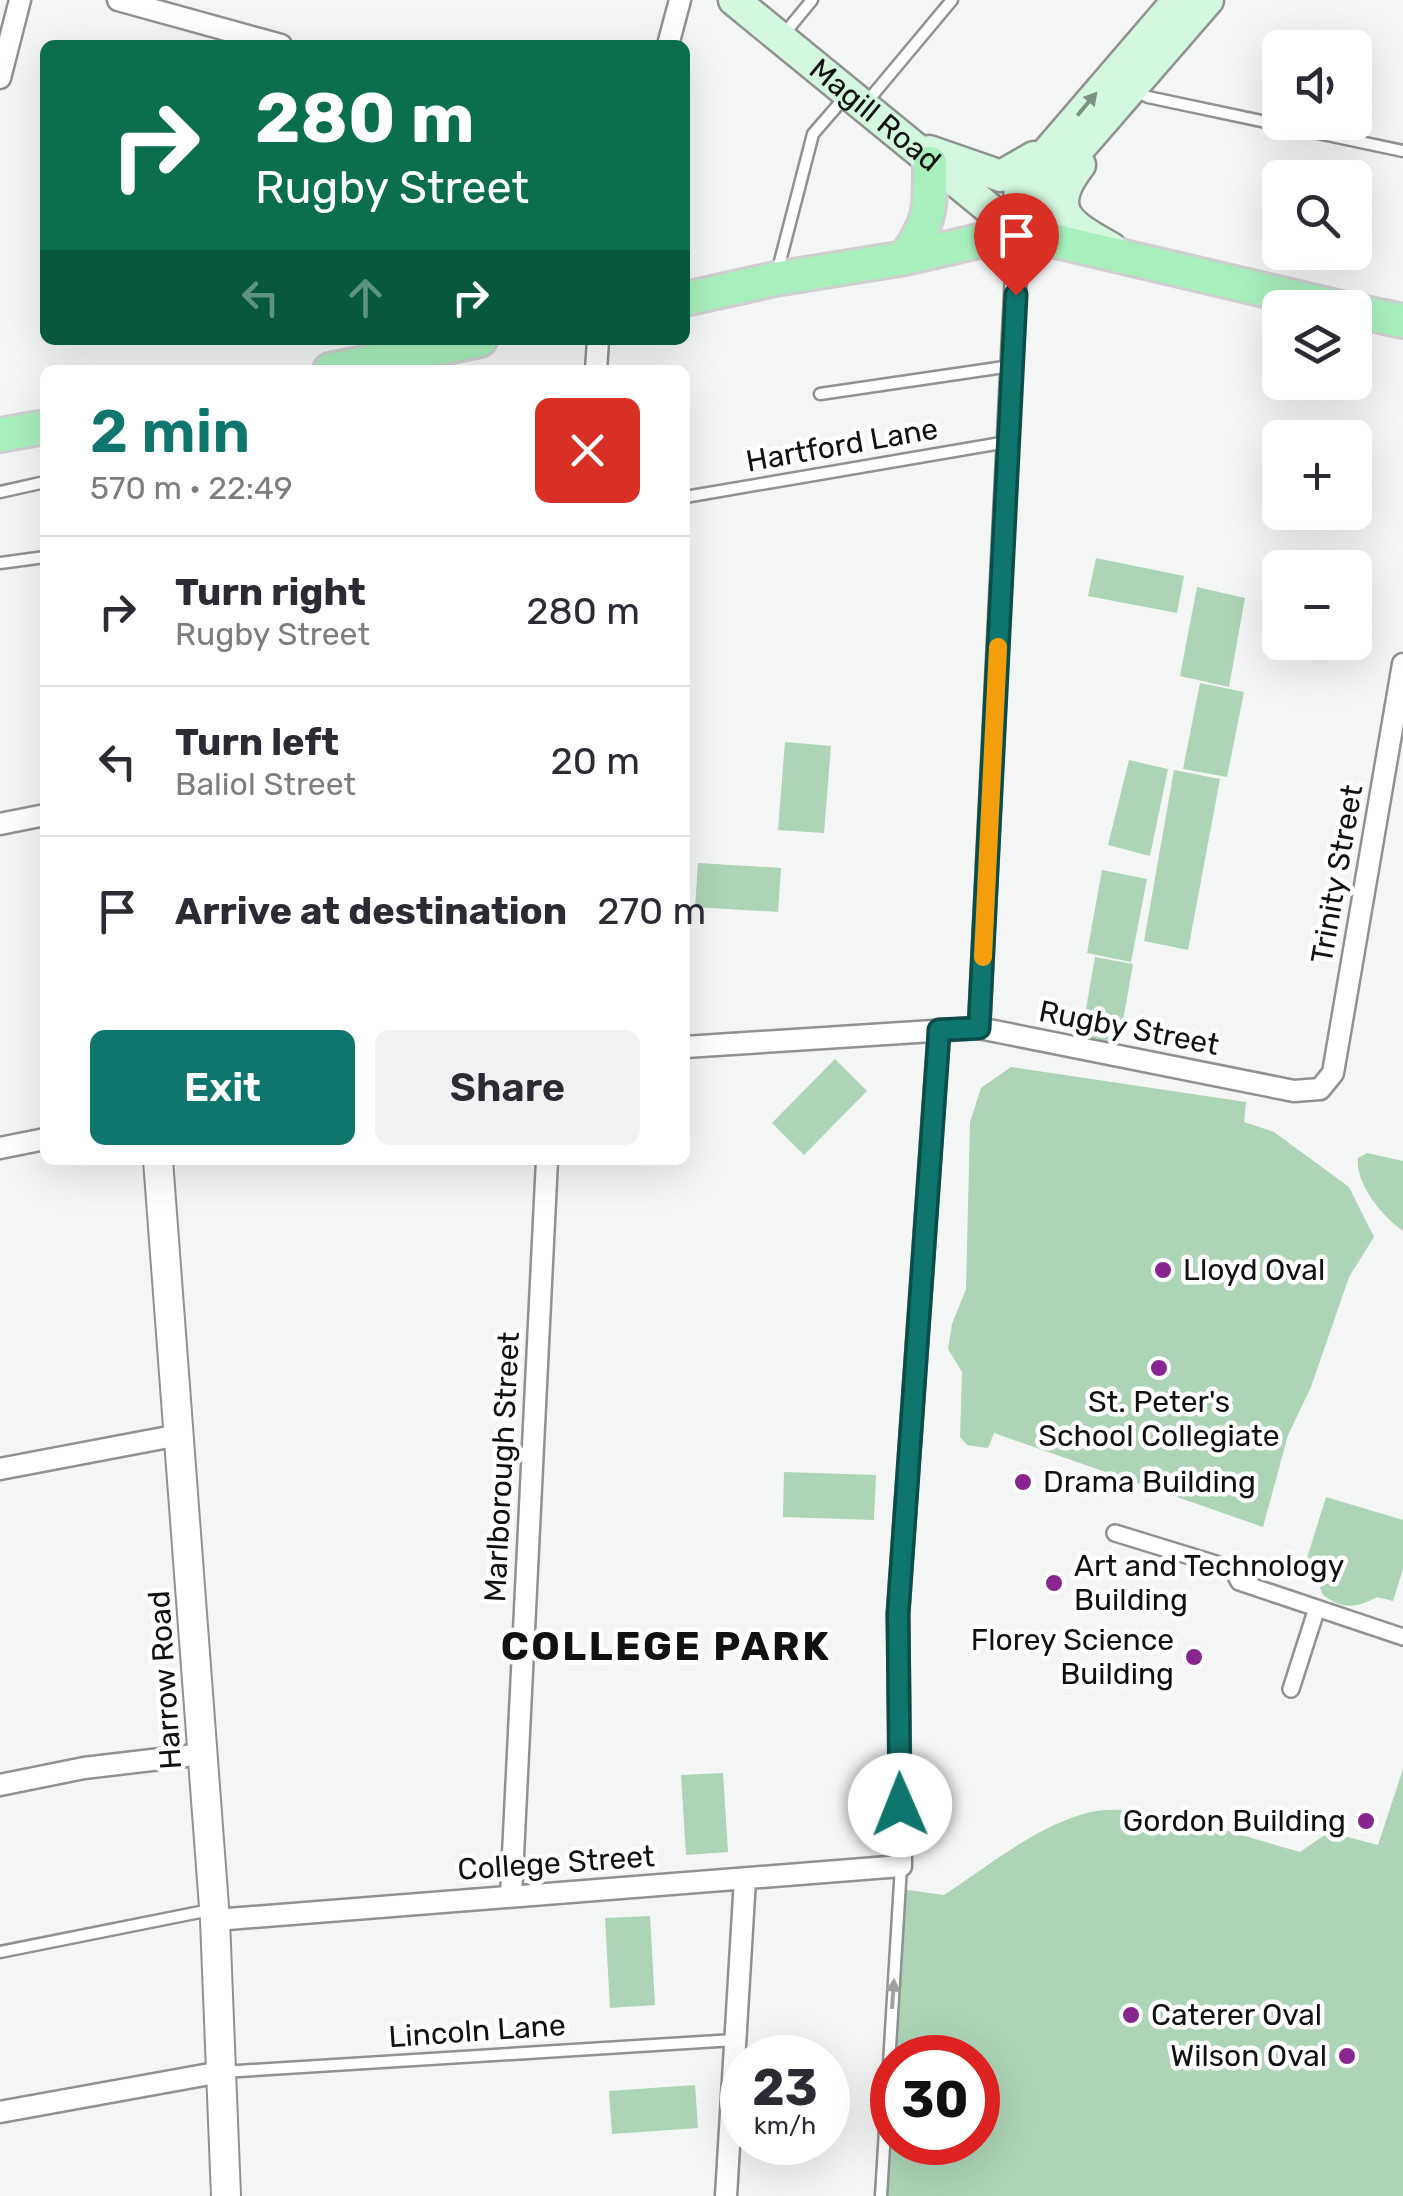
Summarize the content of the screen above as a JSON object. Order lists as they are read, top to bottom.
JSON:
{
  "streets": {
    "main road": ["Magill Road"],
    "street": [
      "Trinity Street",
      "Rugby Street",
      "Marlborough Street",
      "Harrow Road",
      "College Street"
    ],
    "lane": ["Hartford Lane", "Lincoln Lane"]
  },
  "crossings": [
    ["Trinity Street", "Rugby Street"],
    ["Marlborough Street", "College Street"],
    ["Harrow Road", "College Street"],
    ["Harrow Road", "Lincoln Lane"]
  ],
  "districts": ["COLLEGE PARK"],
  "places": [
    "Lloyd Oval",
    "St. Peter's School Collegiate",
    "Drama Building",
    "Art and Technology Building",
    "Florey Science Building",
    "Gordon Building",
    "Caterer Oval",
    "Wilson Oval"
  ],
  "page": {
    "map_buttons": ["+", "−"],
    "turn": ["280 m", "Rugby Street"],
    "heading": ["2 min", "570 m · 22:49"],
    "list": [
      {
        "name": "Turn right",
        "note": "Rugby Street",
        "value": "280 m"
      },
      {
        "name": "Turn left",
        "note": "Baliol Street",
        "value": "20 m"
      },
      {
        "name": "Arrive at destination",
        "value": "270 m"
      }
    ],
    "buttons": ["Exit", "Share"],
    "speed": "23 km/h",
    "limit": "30"
  }
}
